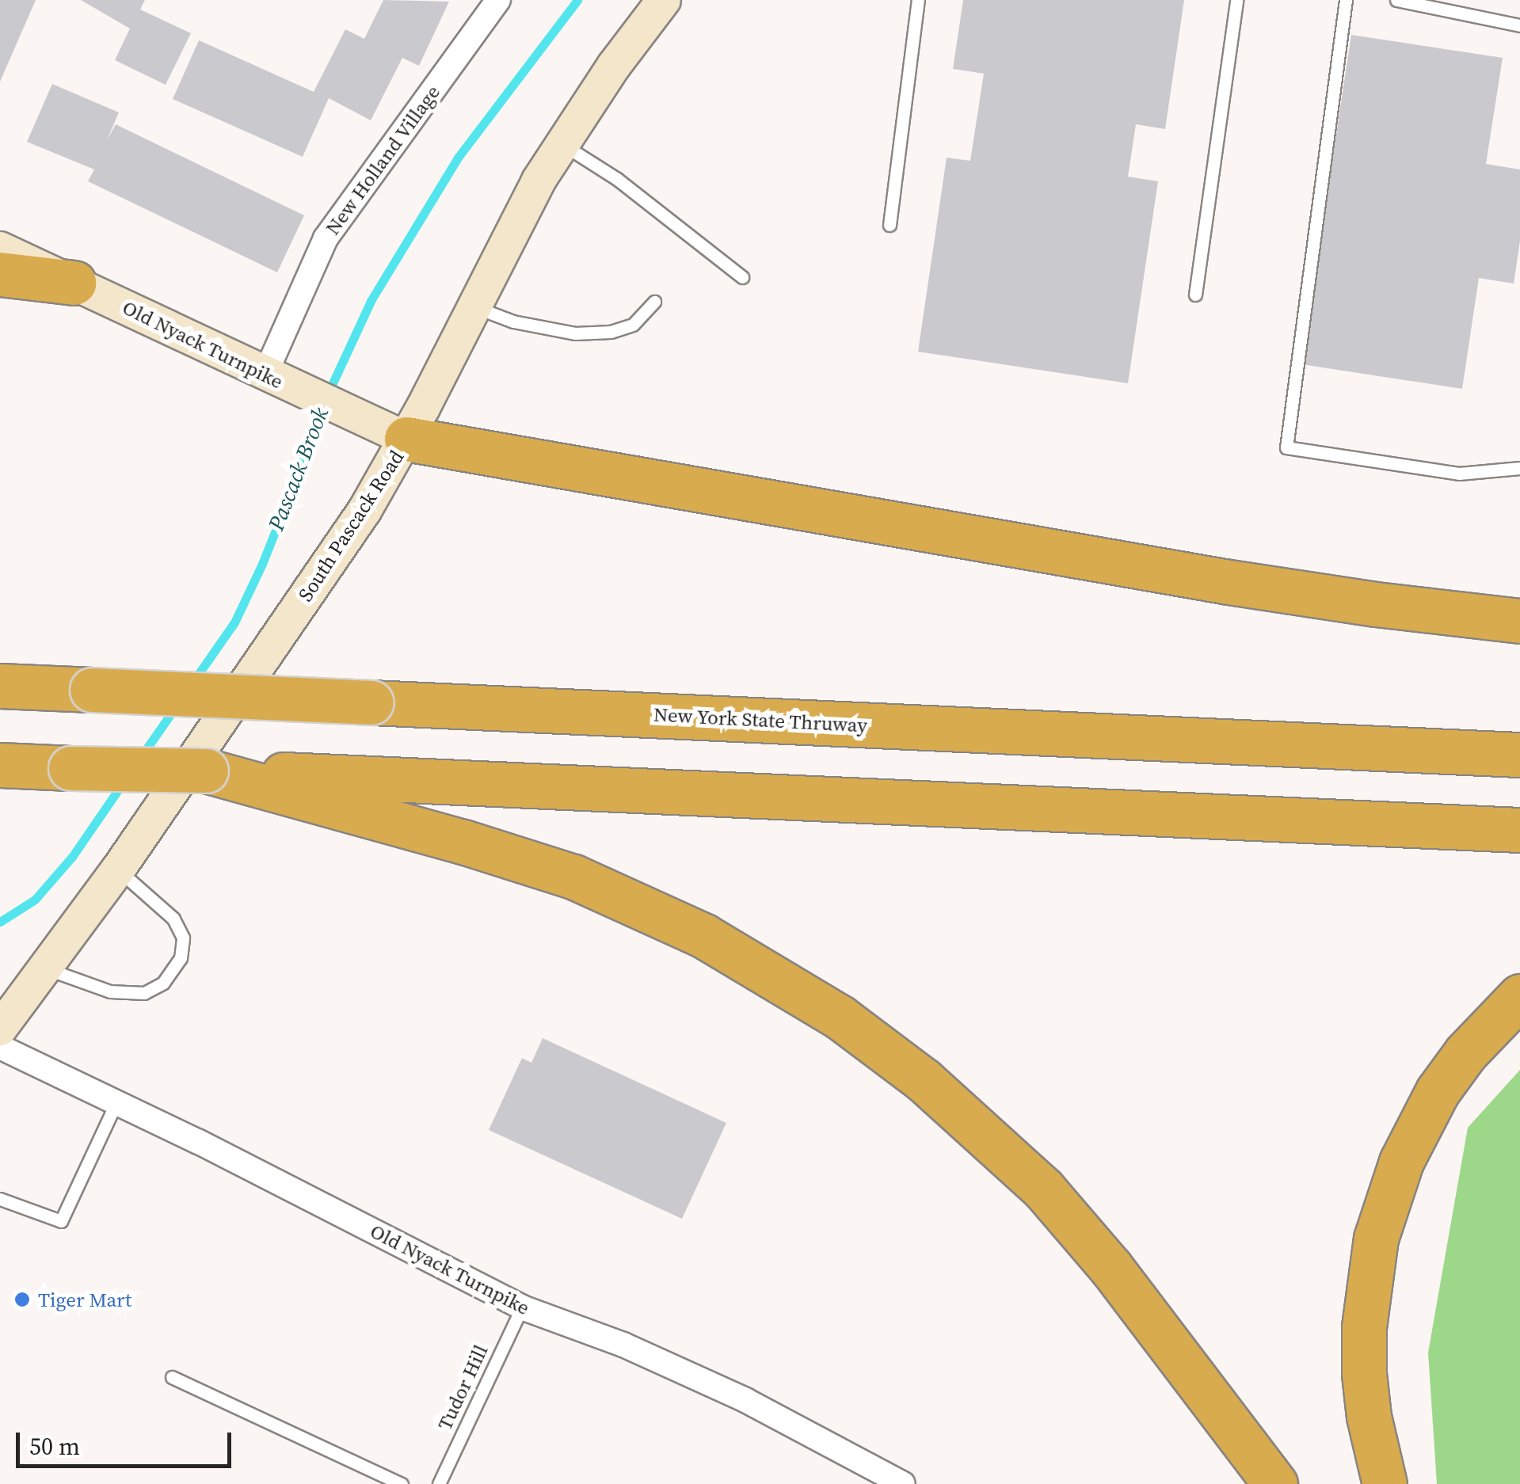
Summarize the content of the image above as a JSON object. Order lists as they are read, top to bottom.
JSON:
{
  "streets": {
    "highway": ["New York State Thruway"],
    "street": ["New Holland Village", "Old Nyack Turnpike", "South Pascack Road"],
    "lane": ["Tudor Hill"]
  },
  "crossings": [
    ["New Holland Village", "Old Nyack Turnpike"],
    ["Old Nyack Turnpike", "South Pascack Road"],
    ["Old Nyack Turnpike", "Tudor Hill"]
  ],
  "water": ["Pascack Brook"],
  "places": ["Tiger Mart"],
  "scale_bar": "50 m"
}
